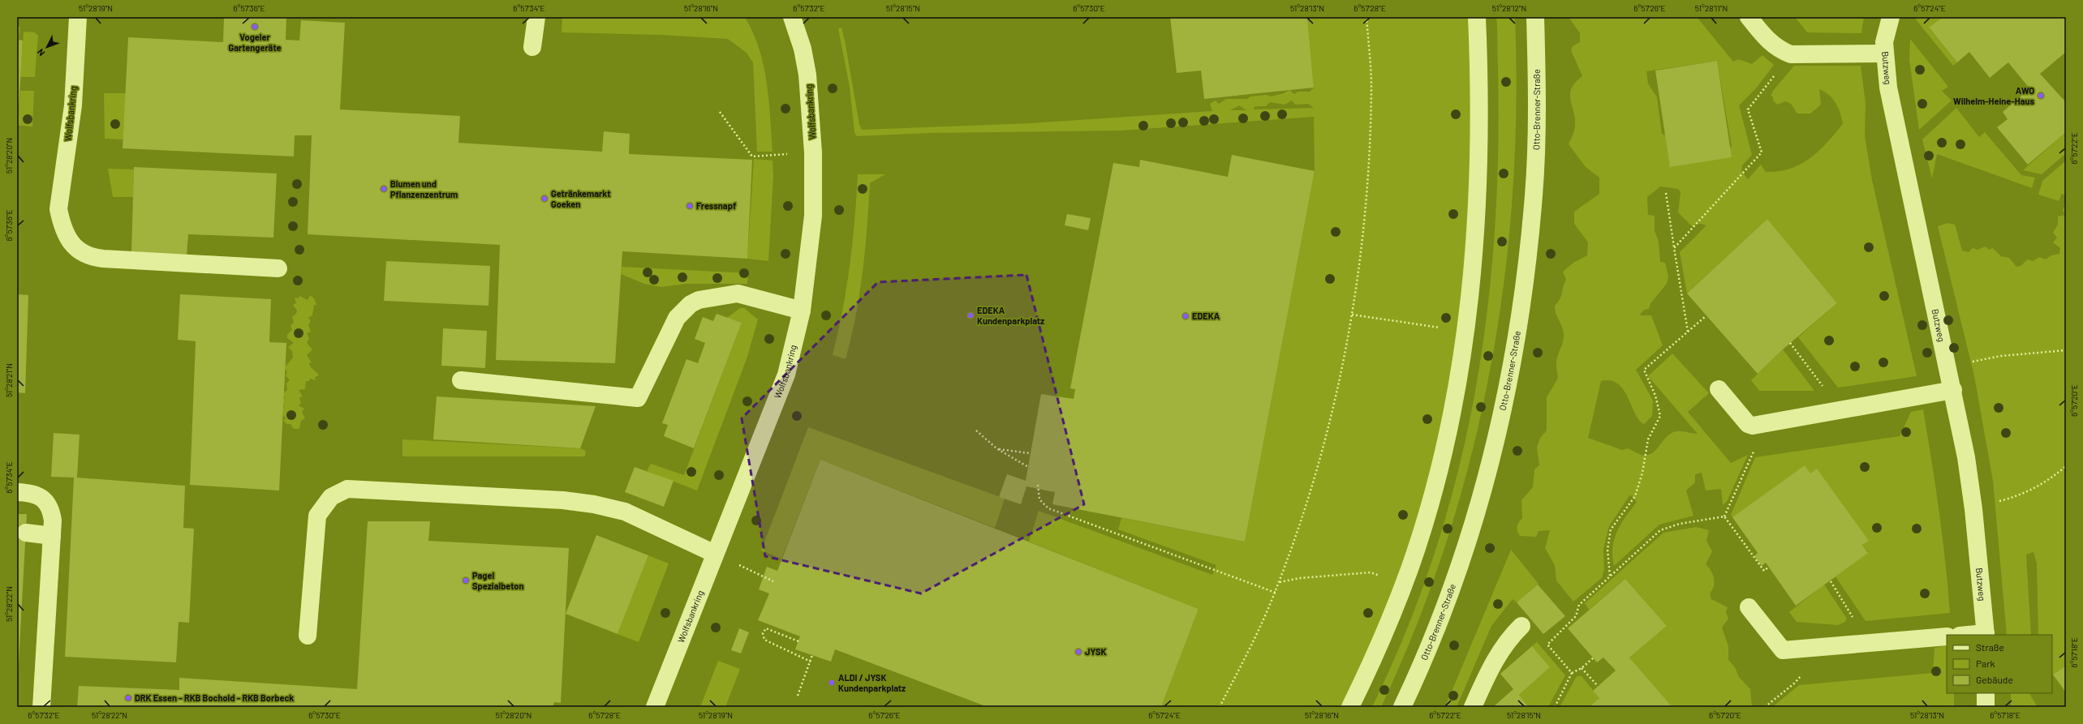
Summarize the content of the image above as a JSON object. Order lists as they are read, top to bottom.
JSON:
{
  "streets": {
    "street": ["Butzweg", "Otto-Brenner-Straße", "Wolfsbankring"]
  },
  "places": [
    "Vogeler Gartengeräte",
    "AWO Wilhelm-Heine-Haus",
    "Blumen und Pflanzenzentrum",
    "Getränkemarkt Goeken",
    "Fressnapf",
    "EDEKA Kundenparkplatz",
    "EDEKA",
    "Pagel Spezialbeton",
    "JYSK",
    "ALDI / JYSK Kundenparkplatz",
    "DRK Essen - RKB Bochold - RKB Borbeck"
  ],
  "legend": ["Straße", "Park", "Gebäude"],
  "north": "bottom left",
  "coordinates": [
    "51°28'19\"N",
    "6°57'36\"E",
    "6°57'34\"E",
    "51°28'16\"N",
    "6°57'32\"E",
    "51°28'15\"N",
    "6°57'30\"E",
    "51°28'13\"N",
    "6°57'28\"E",
    "51°28'12\"N",
    "6°57'26\"E",
    "51°28'11\"N",
    "6°57'24\"E",
    "6°57'22\"E",
    "51°28'20\"N",
    "51°28'21\"N",
    "6°57'20\"E",
    "51°28'22\"N",
    "6°57'18\"E"
  ]
}
